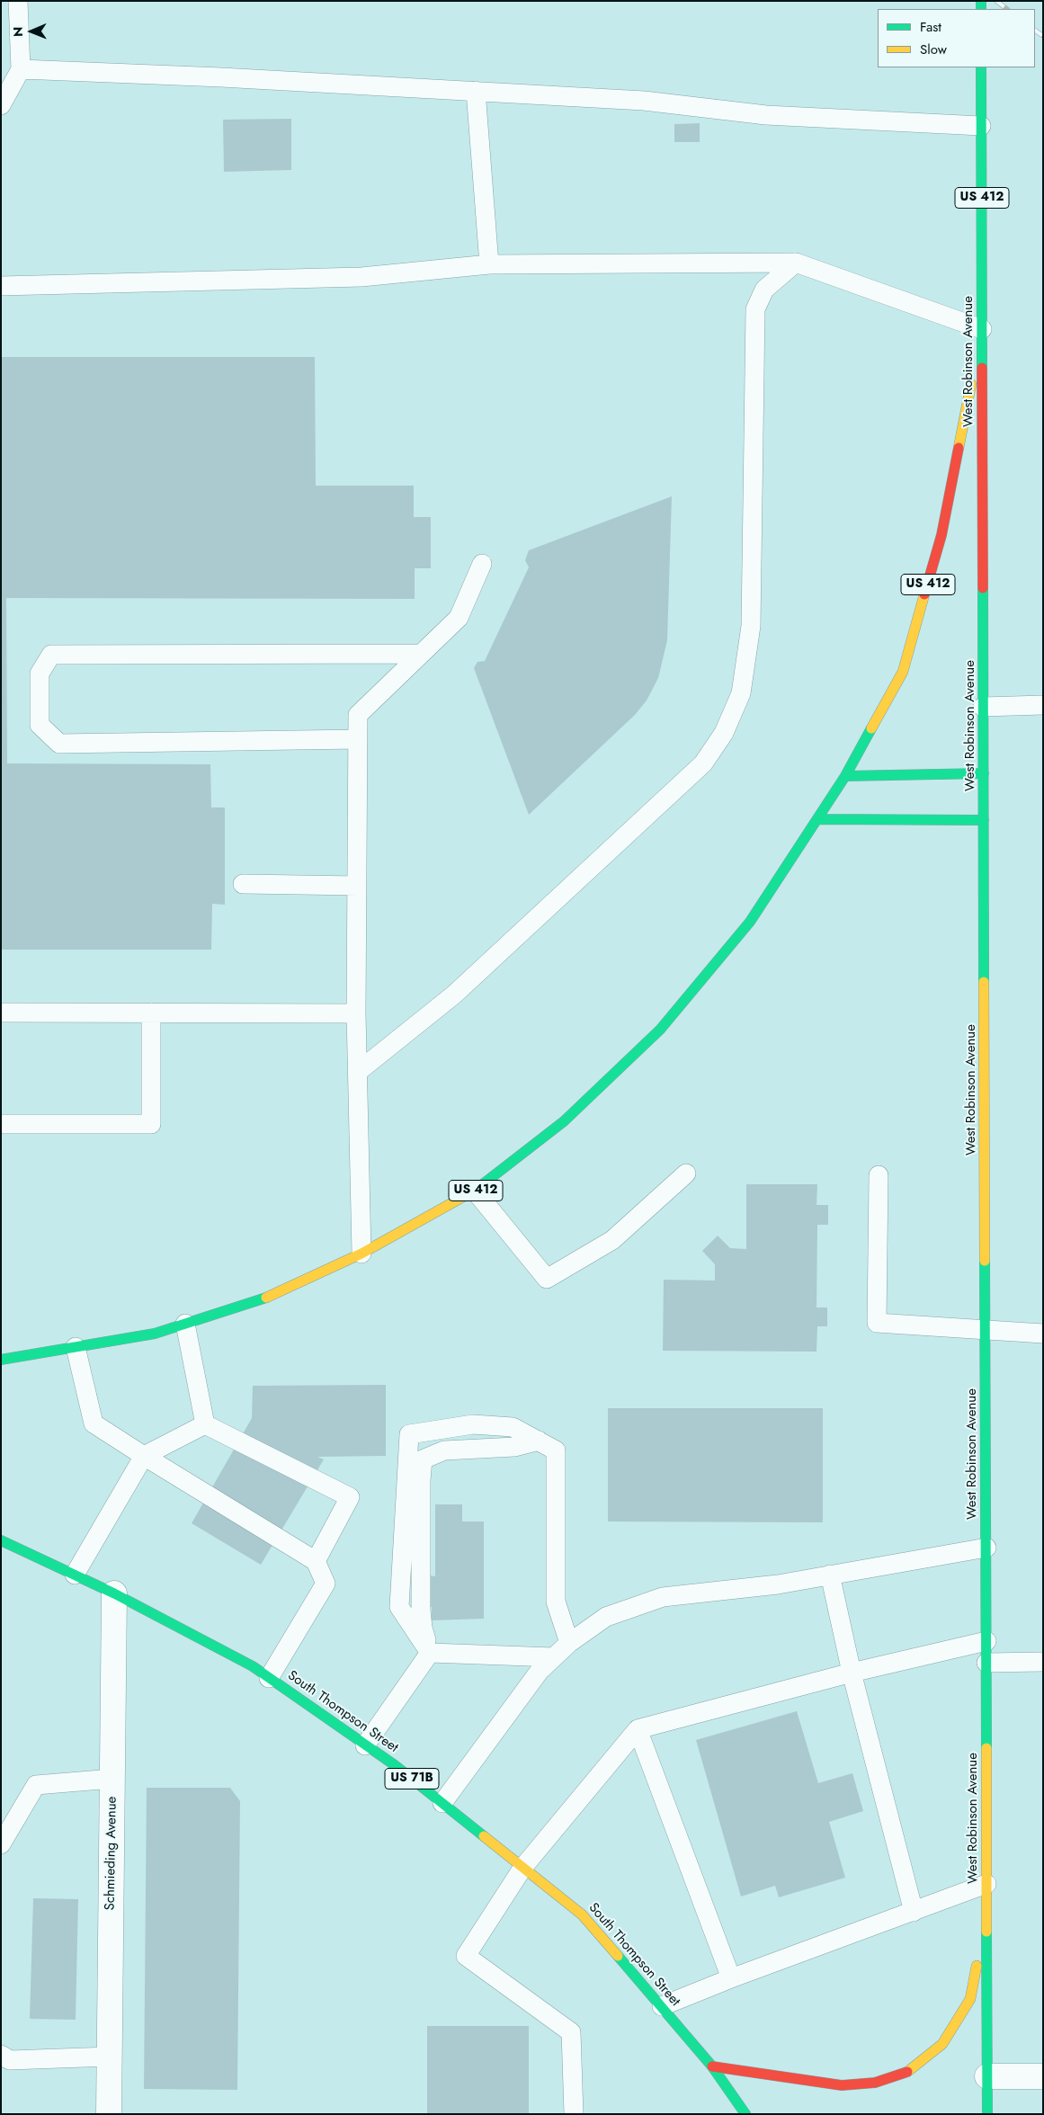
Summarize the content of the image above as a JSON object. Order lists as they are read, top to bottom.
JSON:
{
  "streets": {
    "highway": [
      "US 412",
      "West Robinson Avenue",
      "South Thompson Street",
      "US 71B"
    ],
    "street": ["Schmieding Avenue"]
  },
  "crossings": [
    ["US 412", "West Robinson Avenue"],
    ["South Thompson Street", "Schmieding Avenue"]
  ],
  "legend": ["Fast", "Slow"],
  "north": "left"
}
